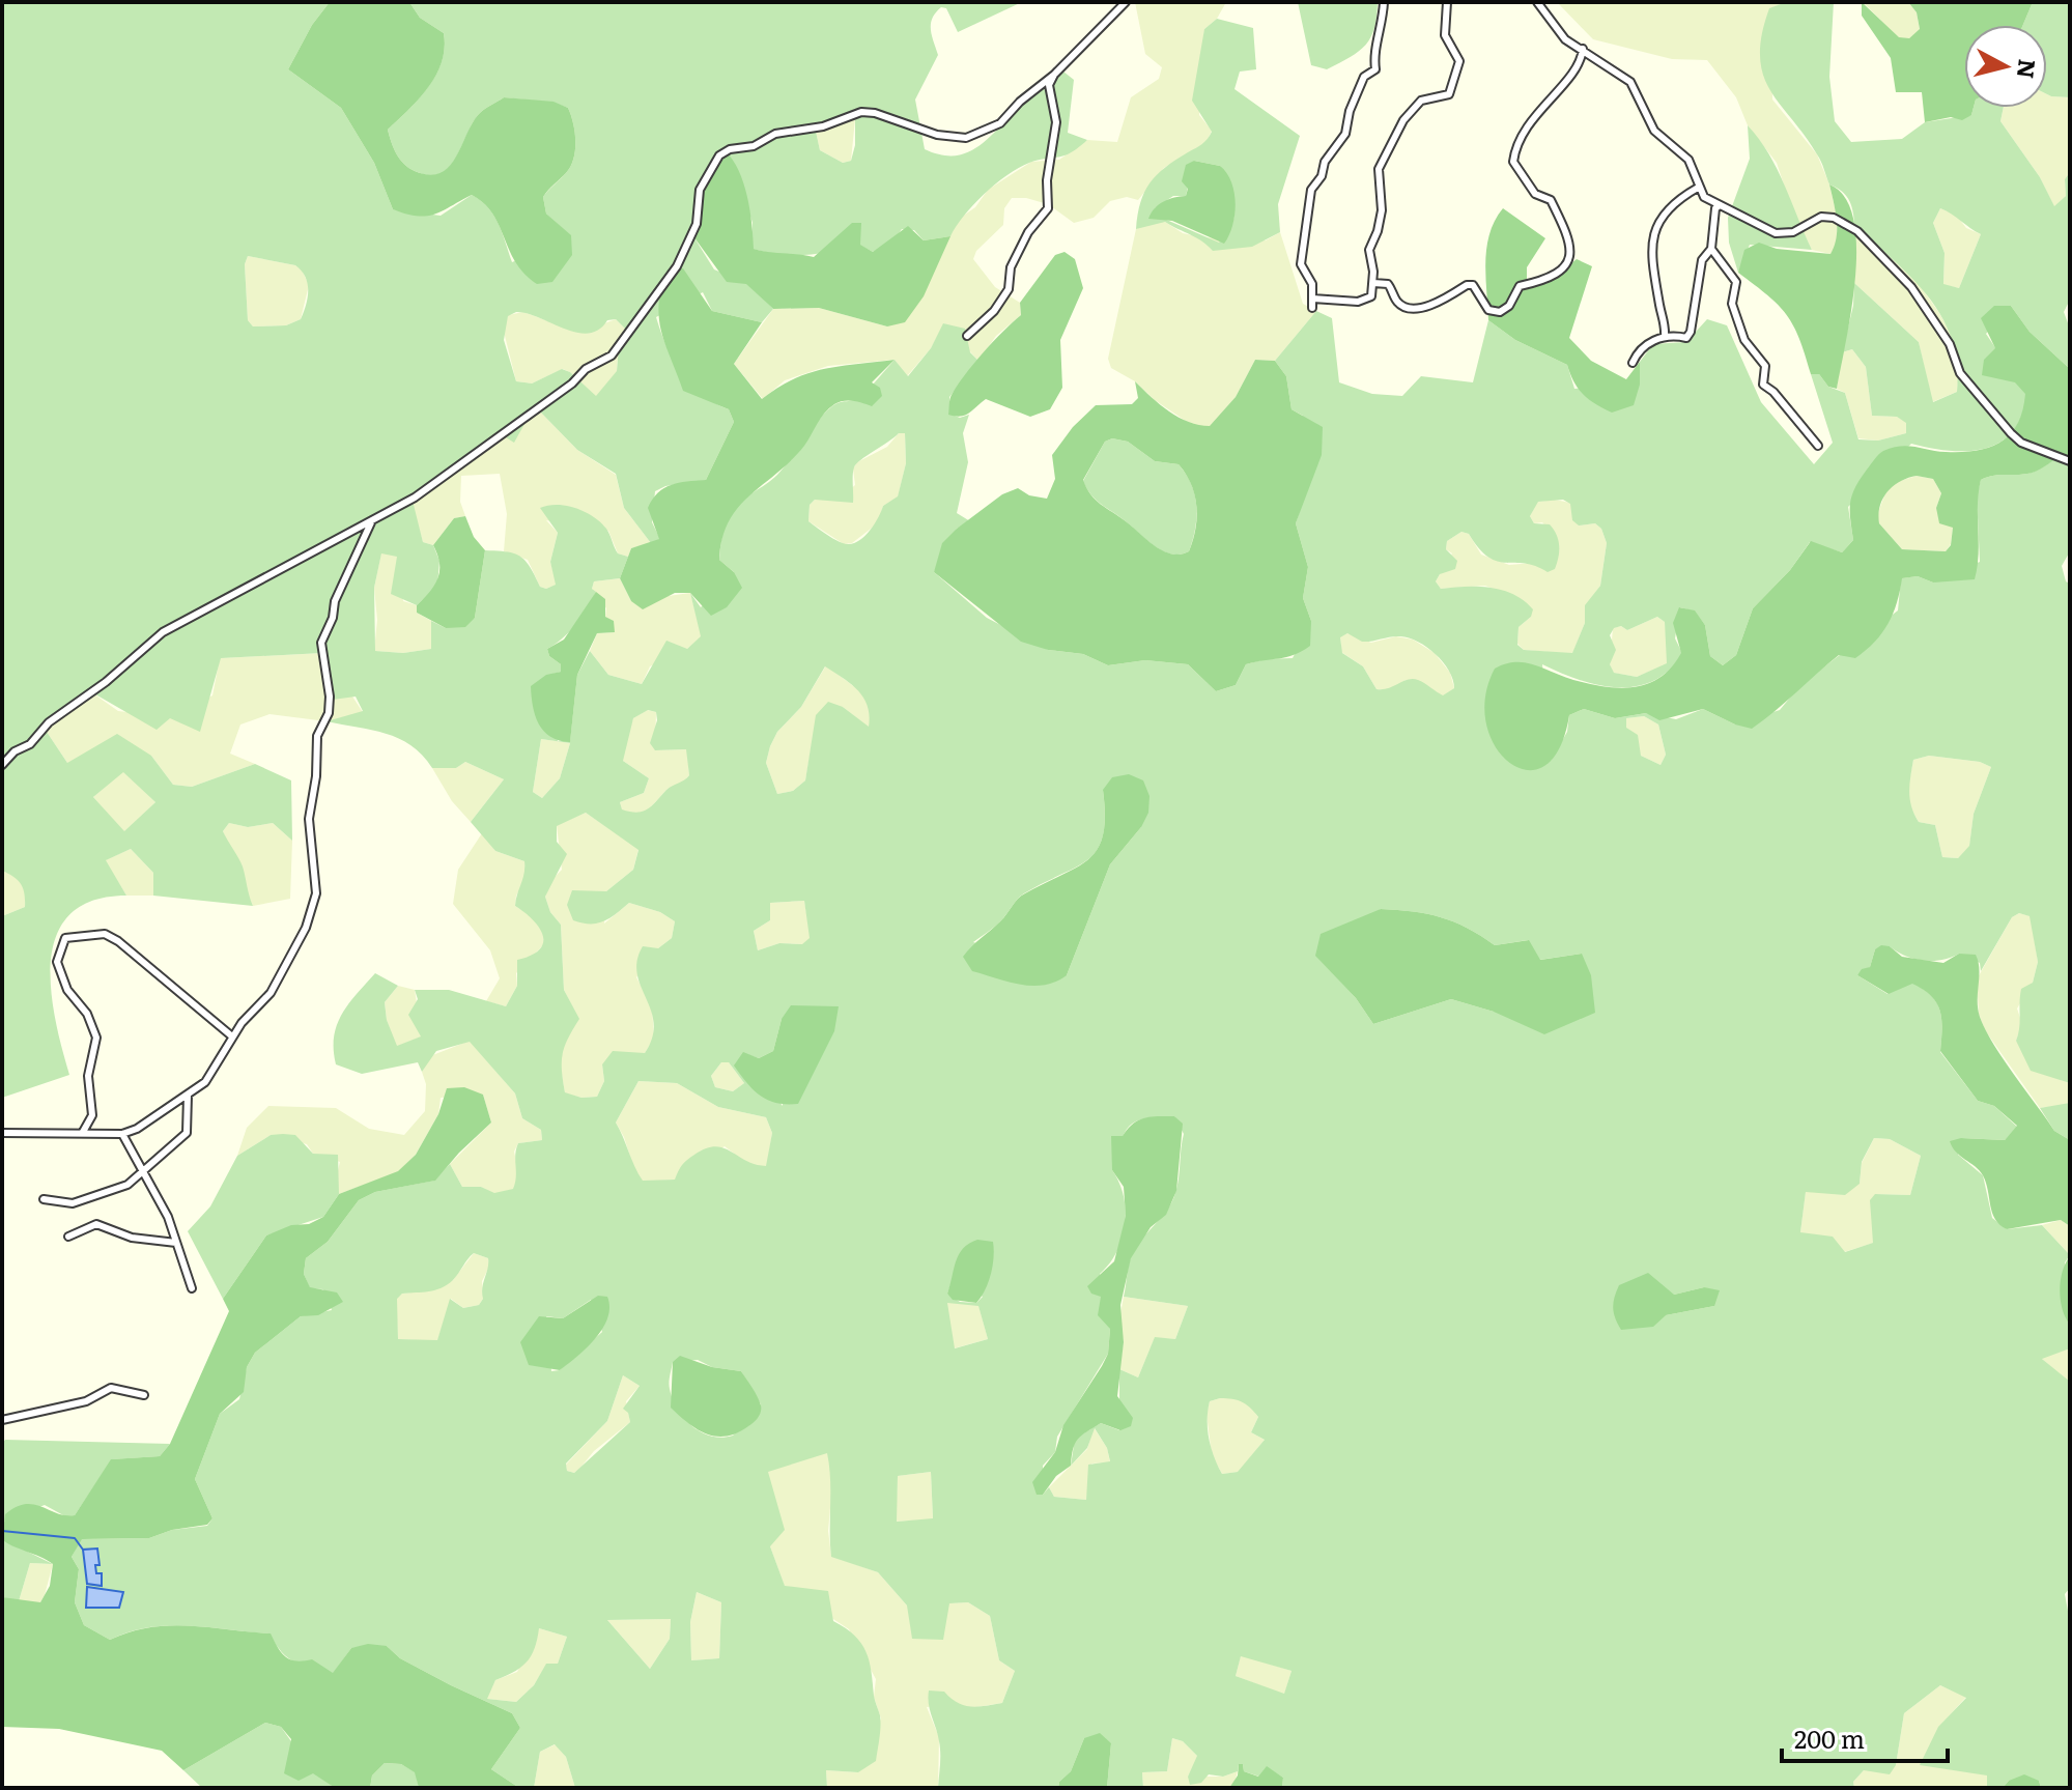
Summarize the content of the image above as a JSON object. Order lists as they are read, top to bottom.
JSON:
{
  "scale_bar": "200 m",
  "north": "right"
}
